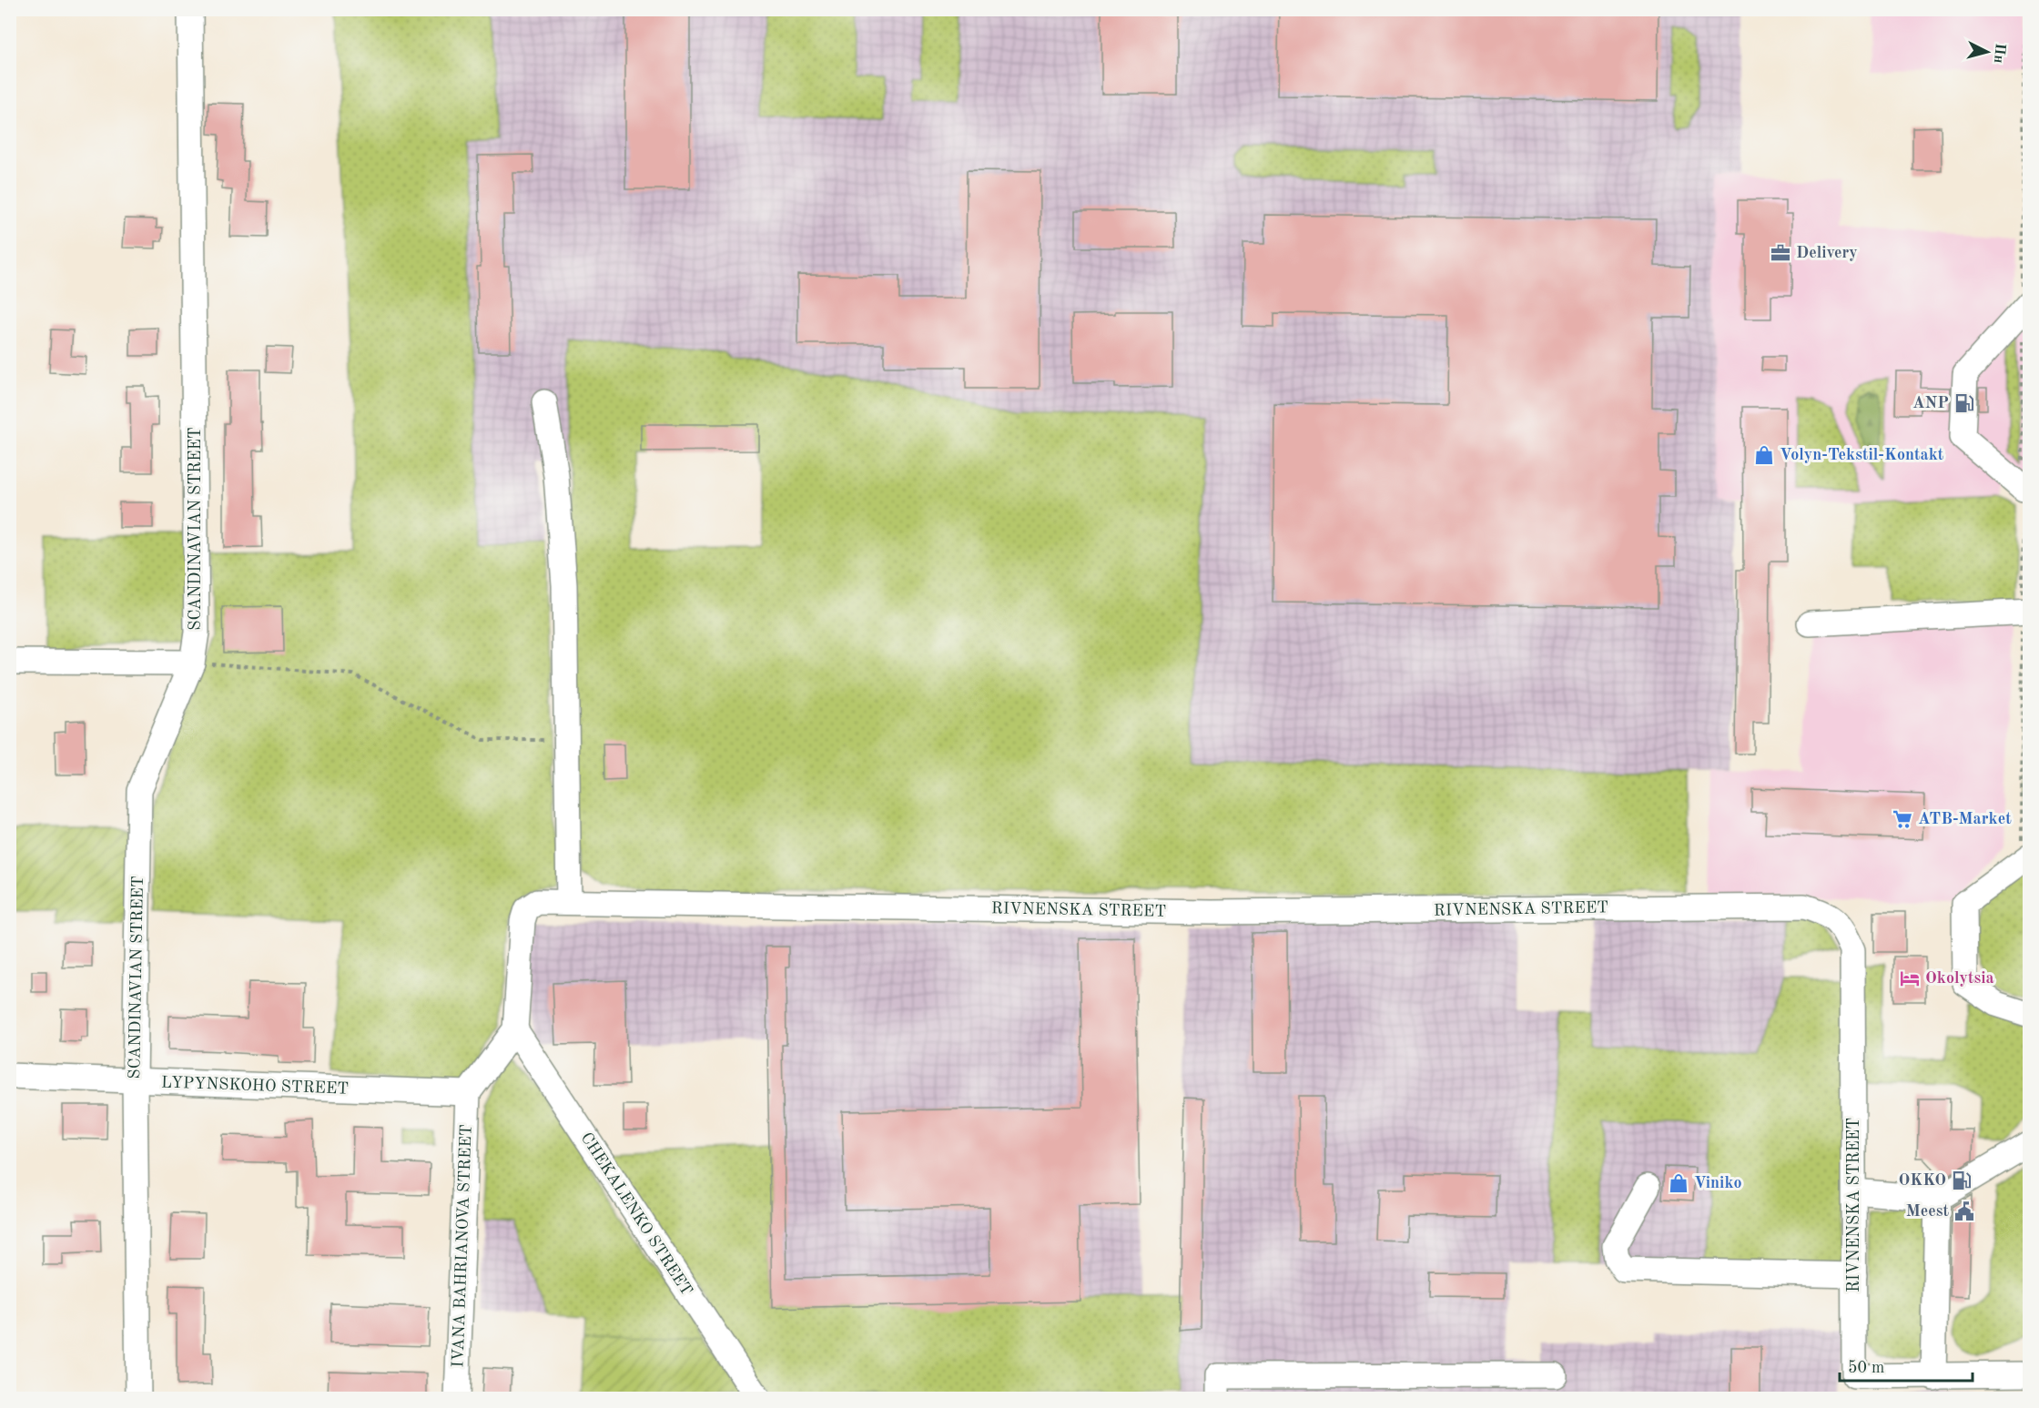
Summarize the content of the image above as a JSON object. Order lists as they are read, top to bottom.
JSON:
{
  "streets": {
    "street": [
      "SCANDINAVIAN STREET",
      "RIVNENSKA STREET",
      "LYPYNSKOHO STREET",
      "CHEKALENKO STREET",
      "IVANA BAHRIANOVA STREET"
    ]
  },
  "crossings": [
    ["SCANDINAVIAN STREET", "LYPYNSKOHO STREET"],
    ["RIVNENSKA STREET", "CHEKALENKO STREET"],
    ["LYPYNSKOHO STREET", "IVANA BAHRIANOVA STREET"]
  ],
  "places": {
    "office": ["Delivery"],
    "fuel station": ["ANP", "OKKO"],
    "shop": ["Volyn-Tekstil-Kontakt", "Viniko"],
    "supermarket": ["ATB-Market"],
    "hotel": ["Okolytsia"],
    "public building": ["Meest"]
  },
  "scale_bar": "50 m",
  "north": "right"
}
